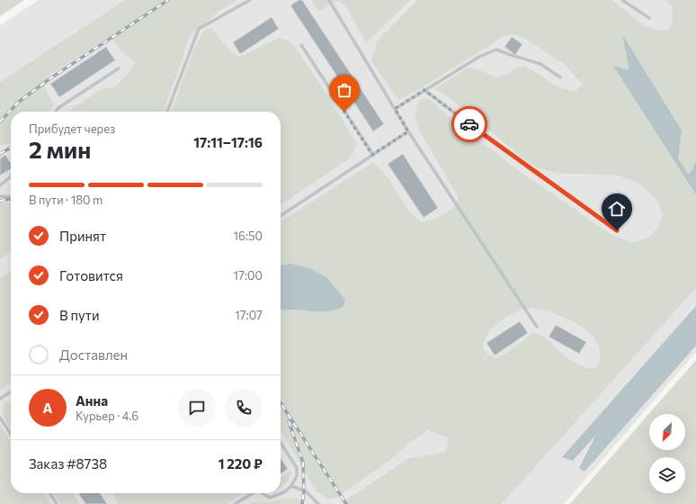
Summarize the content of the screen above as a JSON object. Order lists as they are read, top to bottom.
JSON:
{
  "north": "bottom left",
  "page": {
    "heading": ["2 мин", "Прибудет через", "17:11–17:16"],
    "panel": [
      "Анна",
      "Курьер · 4.6",
      "Заказ #8738",
      "1 220 ₽"
    ],
    "bar": "В пути · 180 m",
    "list": [
      ["Принят", "16:50"],
      ["Готовится", "17:00"],
      ["В пути", "17:07"],
      "Доставлен"
    ],
    "round": "А"
  }
}
